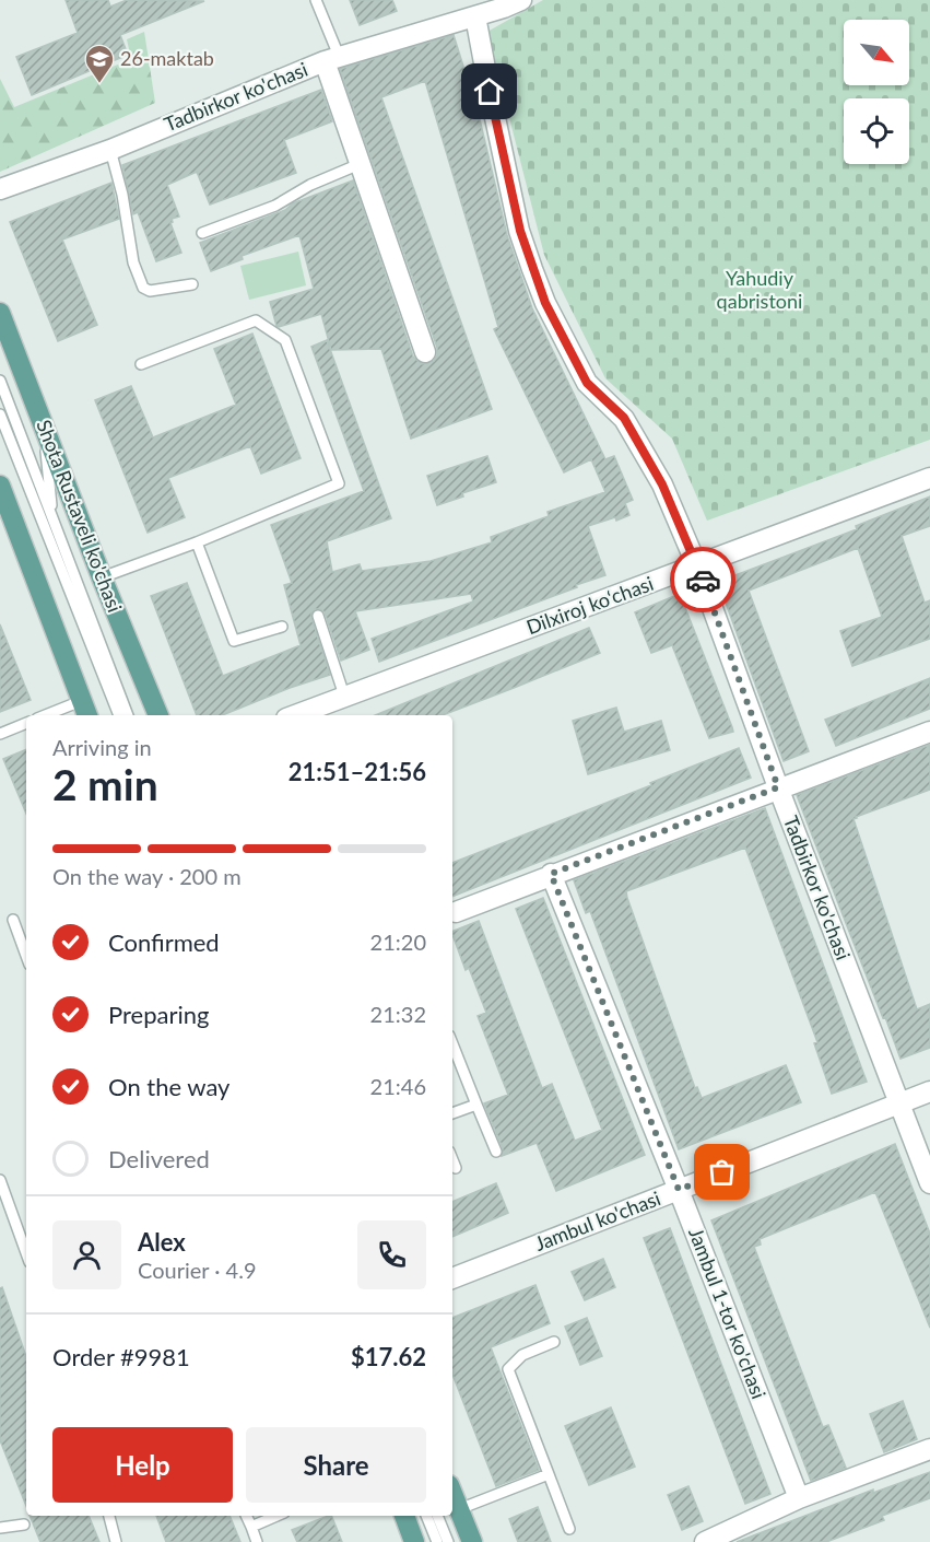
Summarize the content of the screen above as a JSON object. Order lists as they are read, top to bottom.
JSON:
{
  "streets": {
    "main road": ["Shota Rustaveli ko'chasi"],
    "street": [
      "Tadbirkor ko'chasi",
      "Dilxiroj ko‘chasi",
      "Jambul ko'chasi",
      "Jambul 1-tor ko'chasi"
    ]
  },
  "crossings": [
    ["Tadbirkor ko'chasi", "Dilxiroj ko‘chasi"],
    ["Tadbirkor ko'chasi", "Jambul ko'chasi"],
    ["Jambul ko'chasi", "Jambul 1-tor ko'chasi"]
  ],
  "parks": ["Yahudiy qabristoni"],
  "places": {
    "school or university": ["26-maktab"]
  },
  "north": "bottom right",
  "page": {
    "heading": ["2 min", "Arriving in", "21:51–21:56"],
    "panel": [
      "Alex",
      "Courier · 4.9",
      "Order #9981",
      "$17.62"
    ],
    "bar": "On the way · 200 m",
    "list": [
      ["Confirmed", "21:20"],
      ["Preparing", "21:32"],
      ["On the way", "21:46"],
      "Delivered"
    ],
    "buttons": ["Help", "Share"]
  }
}
